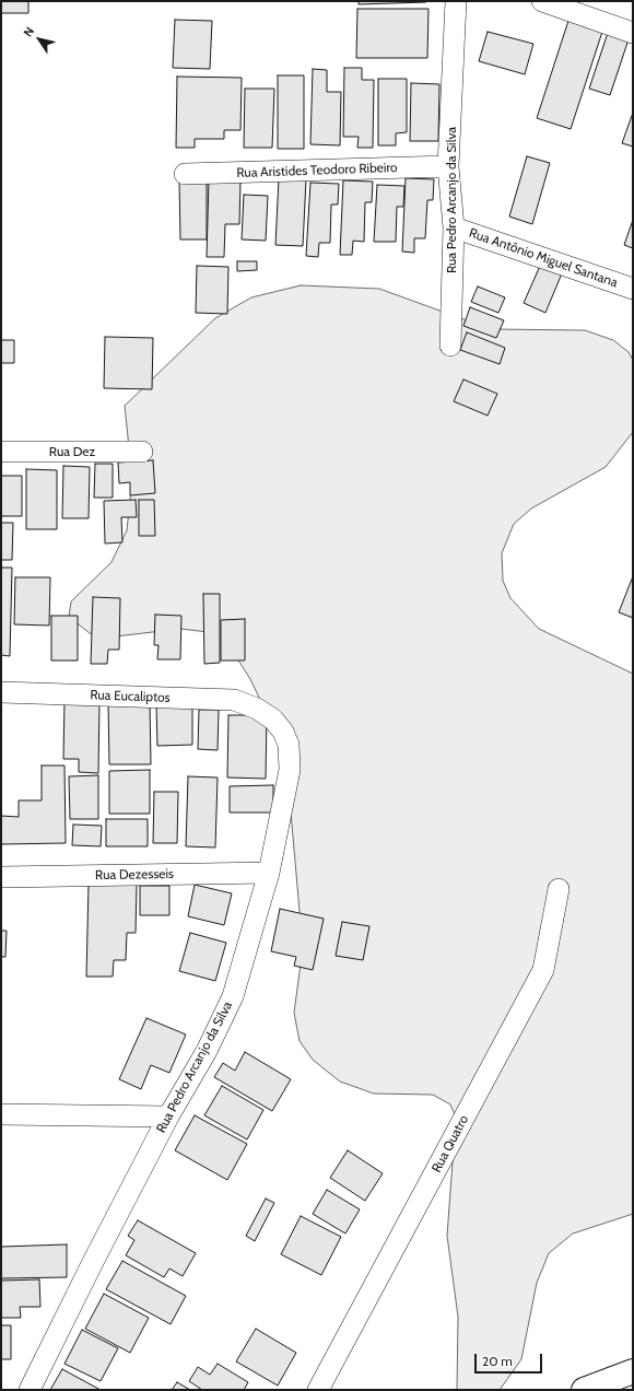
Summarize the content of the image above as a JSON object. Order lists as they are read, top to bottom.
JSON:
{
  "streets": {
    "street": [
      "Rua Aristides Teodoro Ribeiro",
      "Rua Pedro Arcanjo da Silva",
      "Rua Antônio Miguel Santana",
      "Rua Dez",
      "Rua Eucaliptos",
      "Rua Dezesseis",
      "Rua Quatro"
    ]
  },
  "crossings": [
    ["Rua Aristides Teodoro Ribeiro", "Rua Pedro Arcanjo da Silva"],
    ["Rua Pedro Arcanjo da Silva", "Rua Antônio Miguel Santana"],
    ["Rua Pedro Arcanjo da Silva", "Rua Eucaliptos"],
    ["Rua Pedro Arcanjo da Silva", "Rua Dezesseis"]
  ],
  "scale_bar": "20 m",
  "north": "top left"
}
